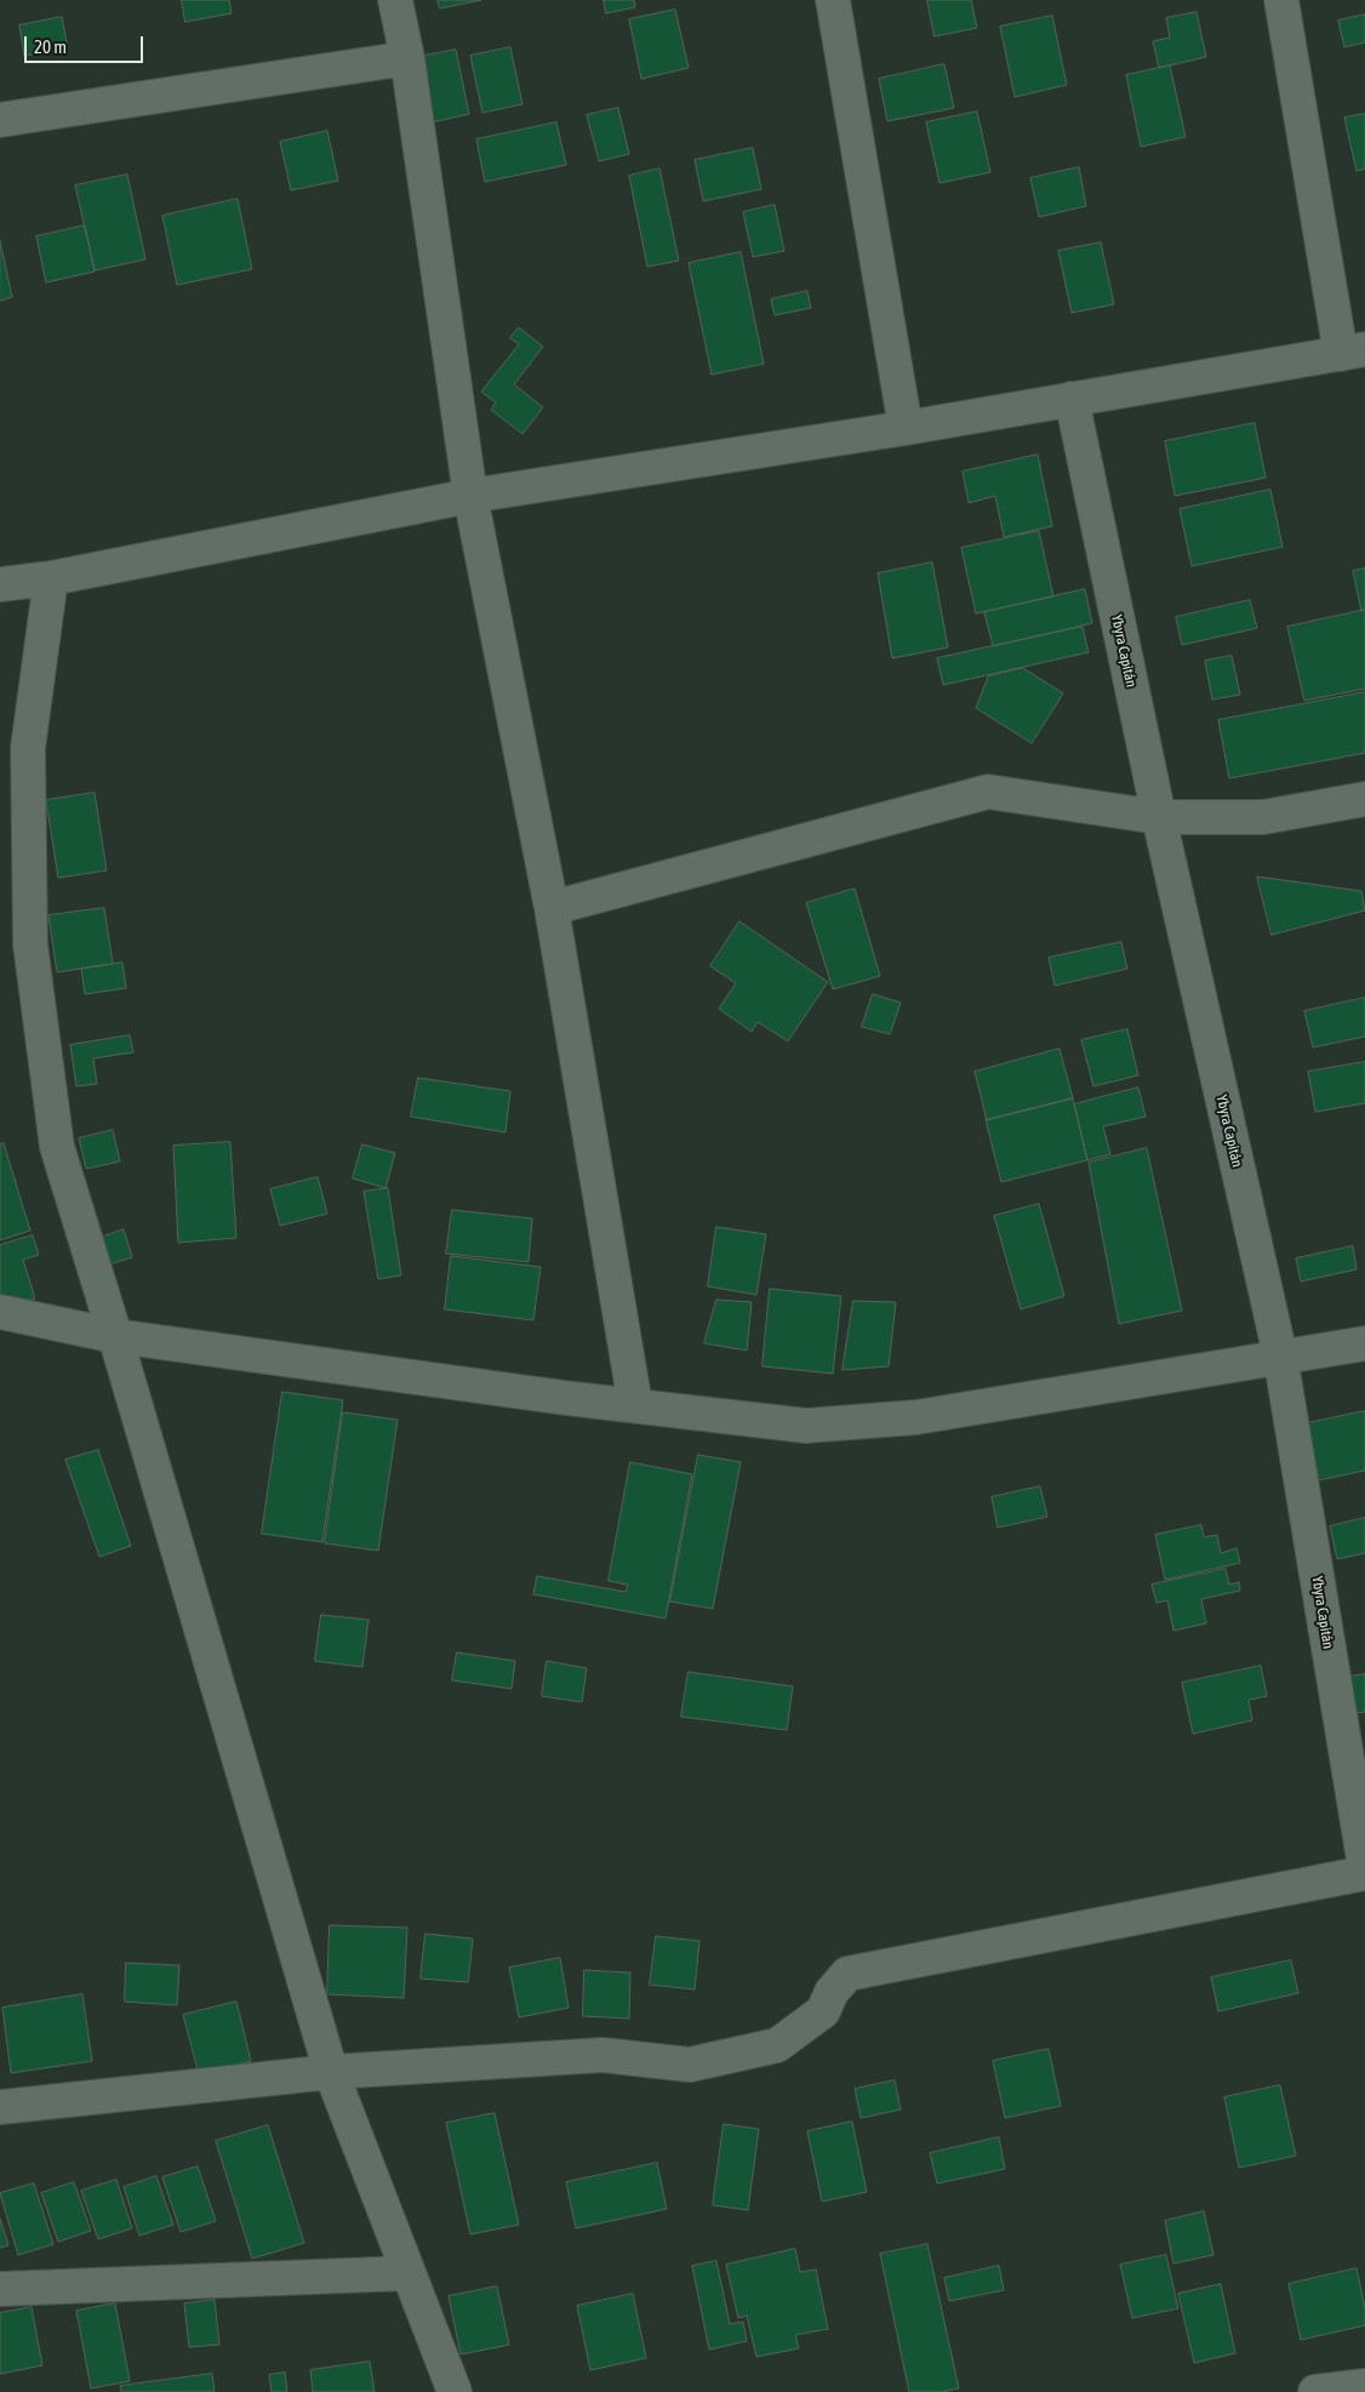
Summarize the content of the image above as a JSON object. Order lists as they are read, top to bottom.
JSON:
{
  "streets": {
    "street": ["Ybyra Capitán"]
  },
  "scale_bar": "20 m"
}
